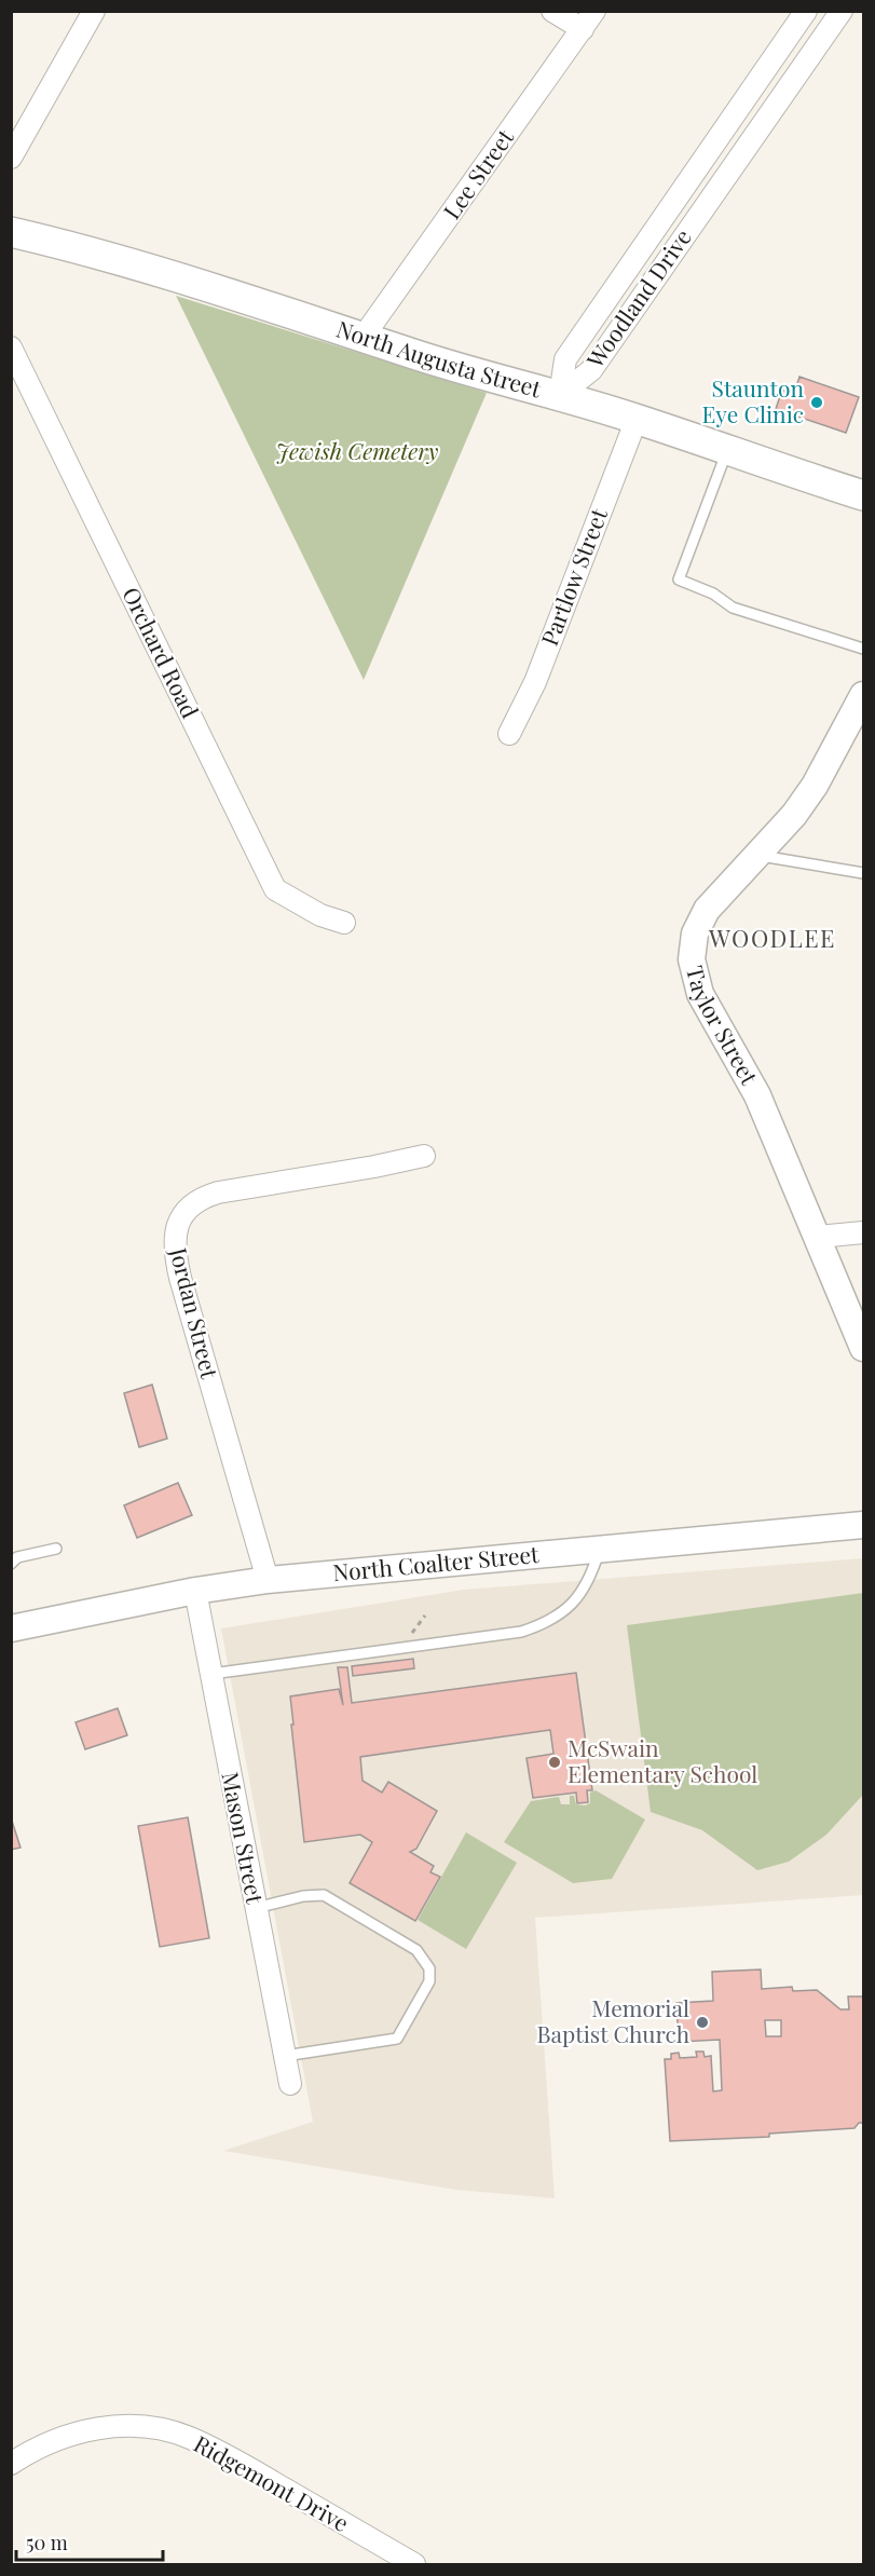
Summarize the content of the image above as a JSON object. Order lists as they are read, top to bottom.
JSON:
{
  "streets": {
    "main road": ["North Augusta Street"],
    "street": [
      "Lee Street",
      "Woodland Drive",
      "Partlow Street",
      "Orchard Road",
      "Taylor Street",
      "Jordan Street",
      "North Coalter Street",
      "Mason Street",
      "Ridgemont Drive"
    ]
  },
  "crossings": [
    ["Lee Street", "North Augusta Street"],
    ["Woodland Drive", "North Augusta Street"],
    ["North Augusta Street", "Partlow Street"],
    ["Jordan Street", "North Coalter Street"],
    ["North Coalter Street", "Mason Street"]
  ],
  "districts": ["WOODLEE"],
  "parks": ["Jewish Cemetery"],
  "places": ["Staunton Eye Clinic", "McSwain Elementary School", "Memorial Baptist Church"],
  "scale_bar": "50 m"
}
